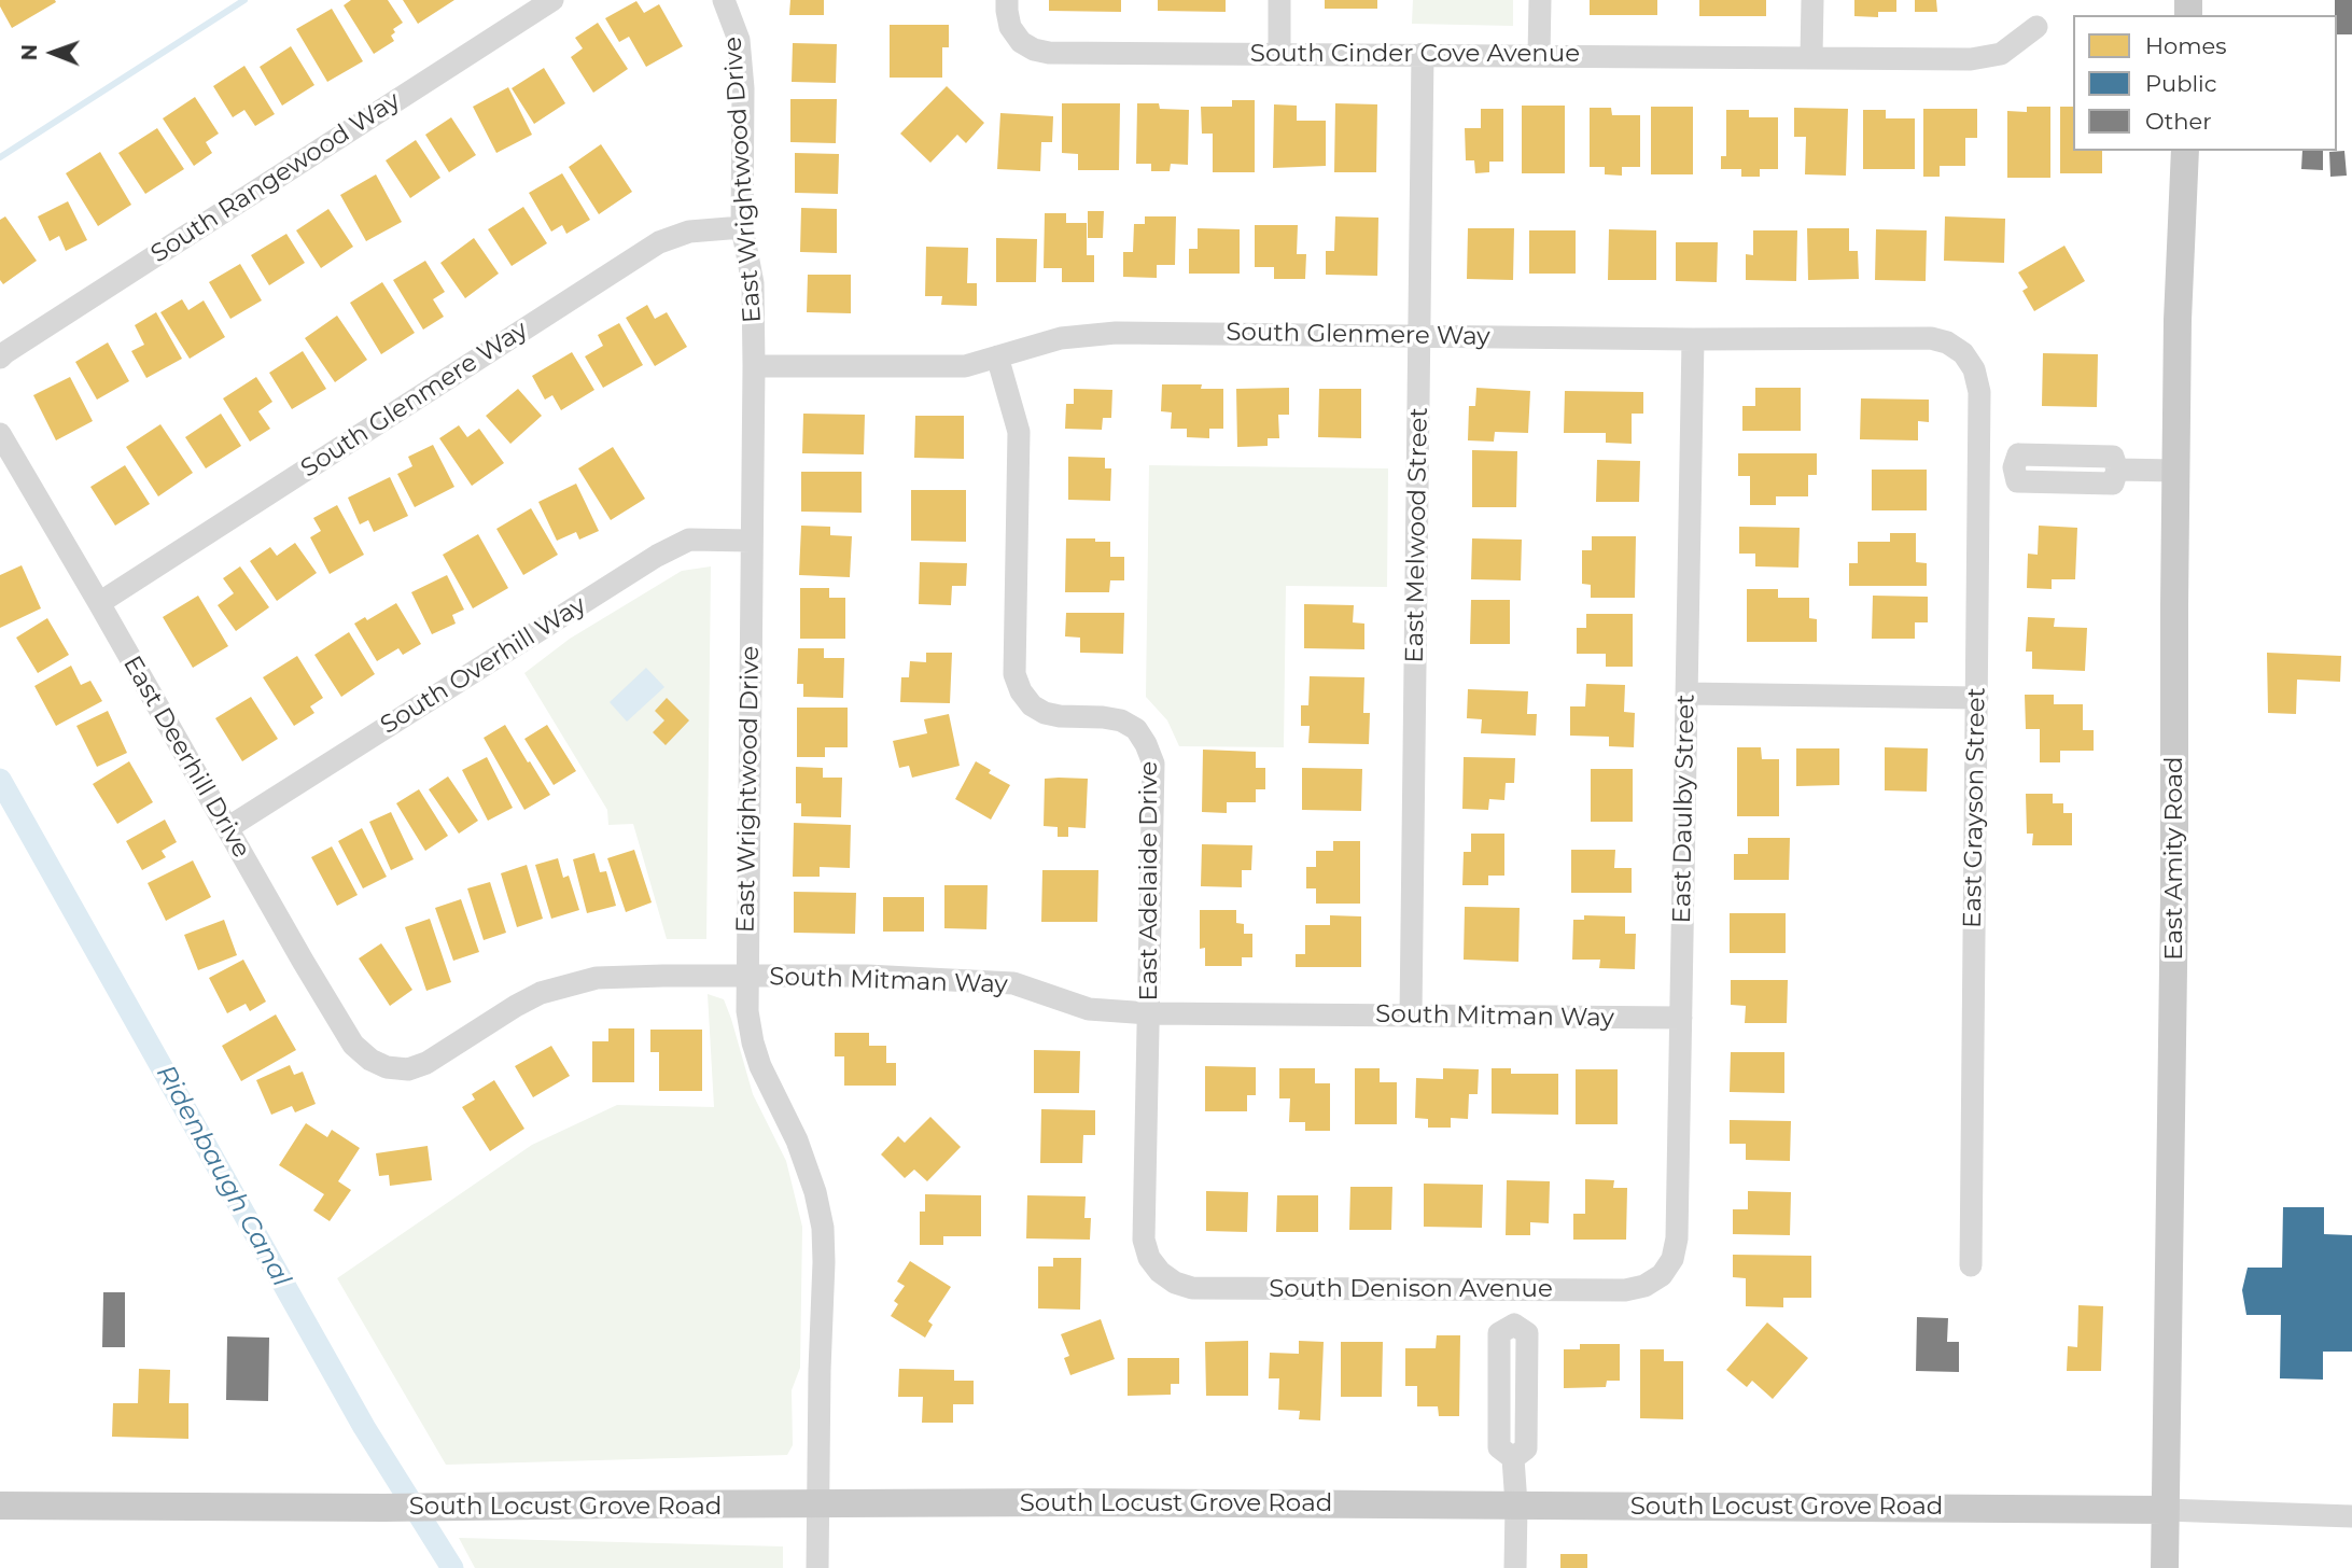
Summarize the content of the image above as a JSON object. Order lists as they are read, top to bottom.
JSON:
{
  "streets": {
    "main road": ["East Amity Road", "South Locust Grove Road"],
    "street": [
      "South Cinder Cove Avenue",
      "South Rangewood Way",
      "East Wrightwood Drive",
      "South Glenmere Way",
      "East Melwood Street",
      "South Overhill Way",
      "East Deerhill Drive",
      "East Grayson Street",
      "East Daulby Street",
      "East Adelaide Drive",
      "South Mitman Way",
      "South Denison Avenue"
    ]
  },
  "crossings": [
    ["South Cinder Cove Avenue", "East Melwood Street"],
    ["East Wrightwood Drive", "South Glenmere Way"],
    ["East Wrightwood Drive", "South Overhill Way"],
    ["East Wrightwood Drive", "South Mitman Way"],
    ["East Wrightwood Drive", "South Locust Grove Road"],
    ["South Glenmere Way", "East Melwood Street"],
    ["South Glenmere Way", "East Deerhill Drive"],
    ["South Glenmere Way", "East Grayson Street"],
    ["South Glenmere Way", "East Daulby Street"],
    ["South Glenmere Way", "East Adelaide Drive"],
    ["East Melwood Street", "South Mitman Way"],
    ["South Overhill Way", "East Deerhill Drive"],
    ["East Deerhill Drive", "South Mitman Way"],
    ["East Daulby Street", "South Mitman Way"],
    ["East Daulby Street", "South Denison Avenue"],
    ["East Amity Road", "South Locust Grove Road"],
    ["East Adelaide Drive", "South Mitman Way"],
    ["East Adelaide Drive", "South Denison Avenue"]
  ],
  "water": ["Ridenbaugh Canal"],
  "legend": ["Homes", "Public", "Other"],
  "north": "left"
}
